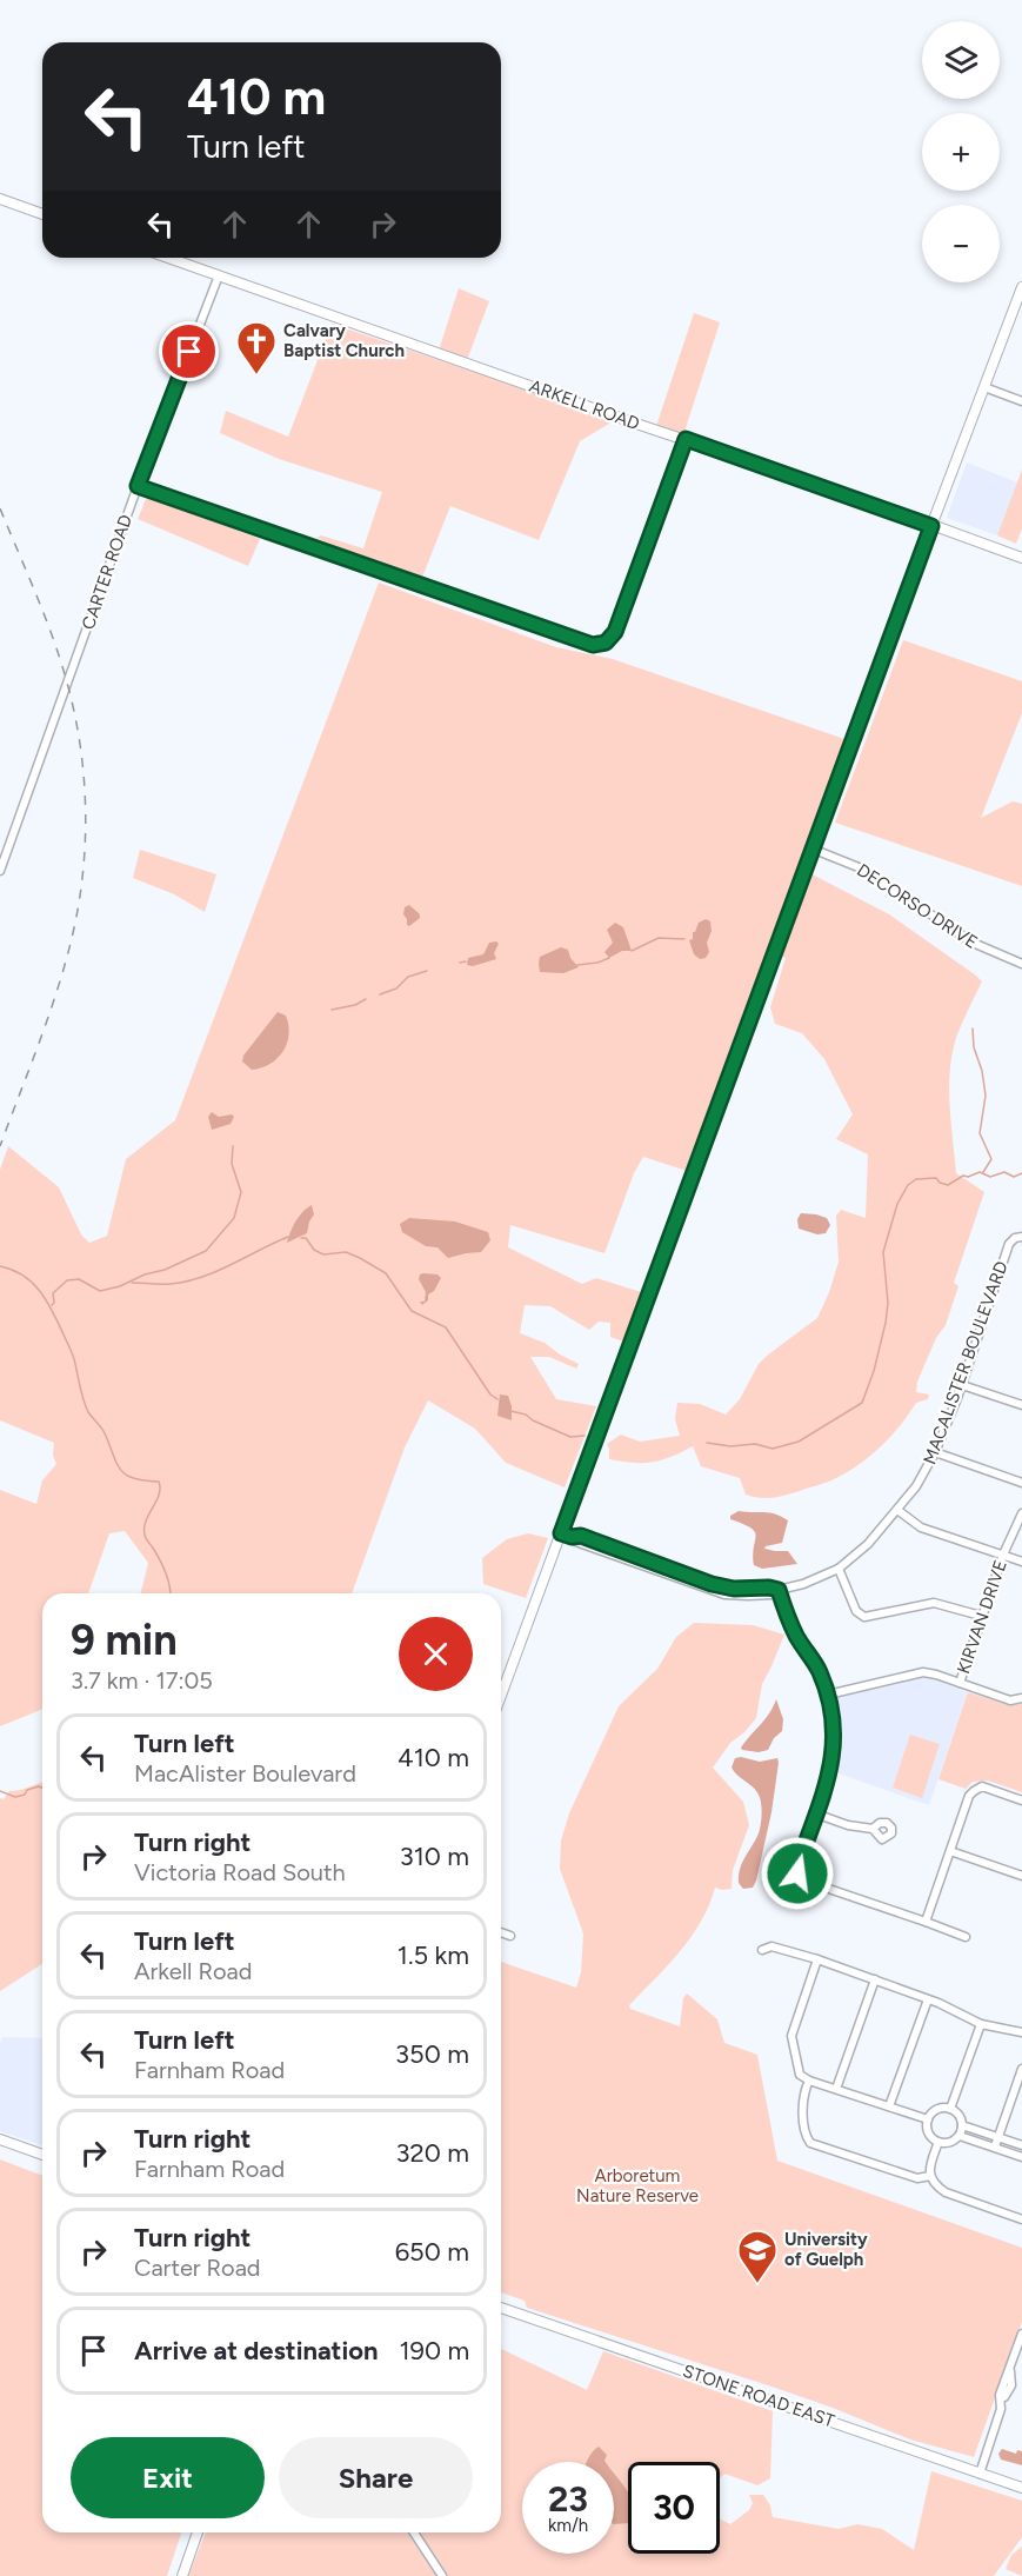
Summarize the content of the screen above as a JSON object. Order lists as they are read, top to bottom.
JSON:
{
  "streets": {
    "main road": ["ARKELL ROAD", "STONE ROAD EAST"],
    "street": [
      "CARTER ROAD",
      "DECORSO DRIVE",
      "MACALISTER BOULEVARD",
      "KIRVAN DRIVE"
    ]
  },
  "crossings": [
    ["ARKELL ROAD", "CARTER ROAD"]
  ],
  "parks": ["Arboretum Nature Reserve"],
  "places": {
    "church": ["Calvary Baptist Church"],
    "school or university": ["University of Guelph"]
  },
  "page": {
    "map_buttons": ["+", "−"],
    "turn": ["410 m", "Turn left"],
    "heading": ["9 min", "3.7 km · 17:05"],
    "list": [
      {
        "name": "Turn left",
        "note": "MacAlister Boulevard",
        "value": "410 m"
      },
      {
        "name": "Turn right",
        "note": "Victoria Road South",
        "value": "310 m"
      },
      {
        "name": "Turn left",
        "note": "Arkell Road",
        "value": "1.5 km"
      },
      {
        "name": "Turn left",
        "note": "Farnham Road",
        "value": "350 m"
      },
      {
        "name": "Turn right",
        "note": "Farnham Road",
        "value": "320 m"
      },
      {
        "name": "Turn right",
        "note": "Carter Road",
        "value": "650 m"
      },
      {
        "name": "Arrive at destination",
        "value": "190 m"
      }
    ],
    "buttons": ["Exit", "Share"],
    "speed": "23 km/h",
    "limit": "30"
  }
}
